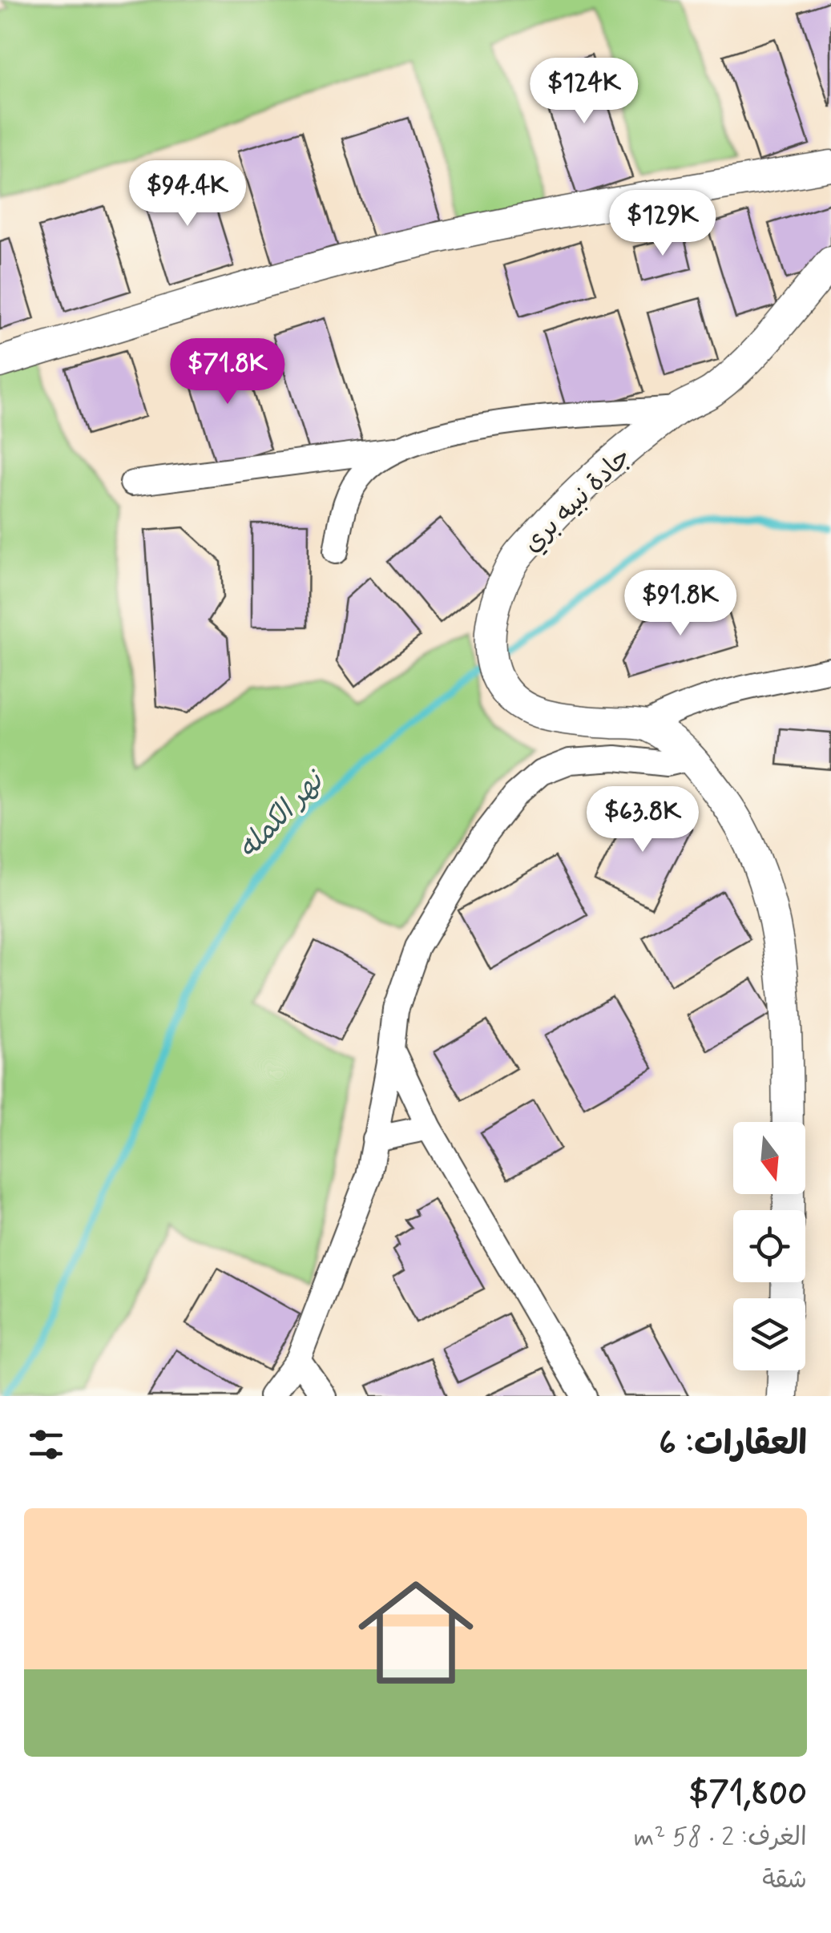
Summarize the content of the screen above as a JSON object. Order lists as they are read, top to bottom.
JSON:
{
  "streets": {
    "street": ["جادة نبيه بري"]
  },
  "water": ["نهر الكمله"],
  "north": "bottom",
  "page": {
    "price": [
      "$124K",
      "$94.4K",
      "$129K",
      "$71.8K",
      "$91.8K",
      "$63.8K"
    ],
    "heading": "العقارات: 6",
    "list": [
      {
        "name": "$71,800",
        "note": "الغرف: 2 · 58 m² · شقة"
      }
    ]
  }
}
